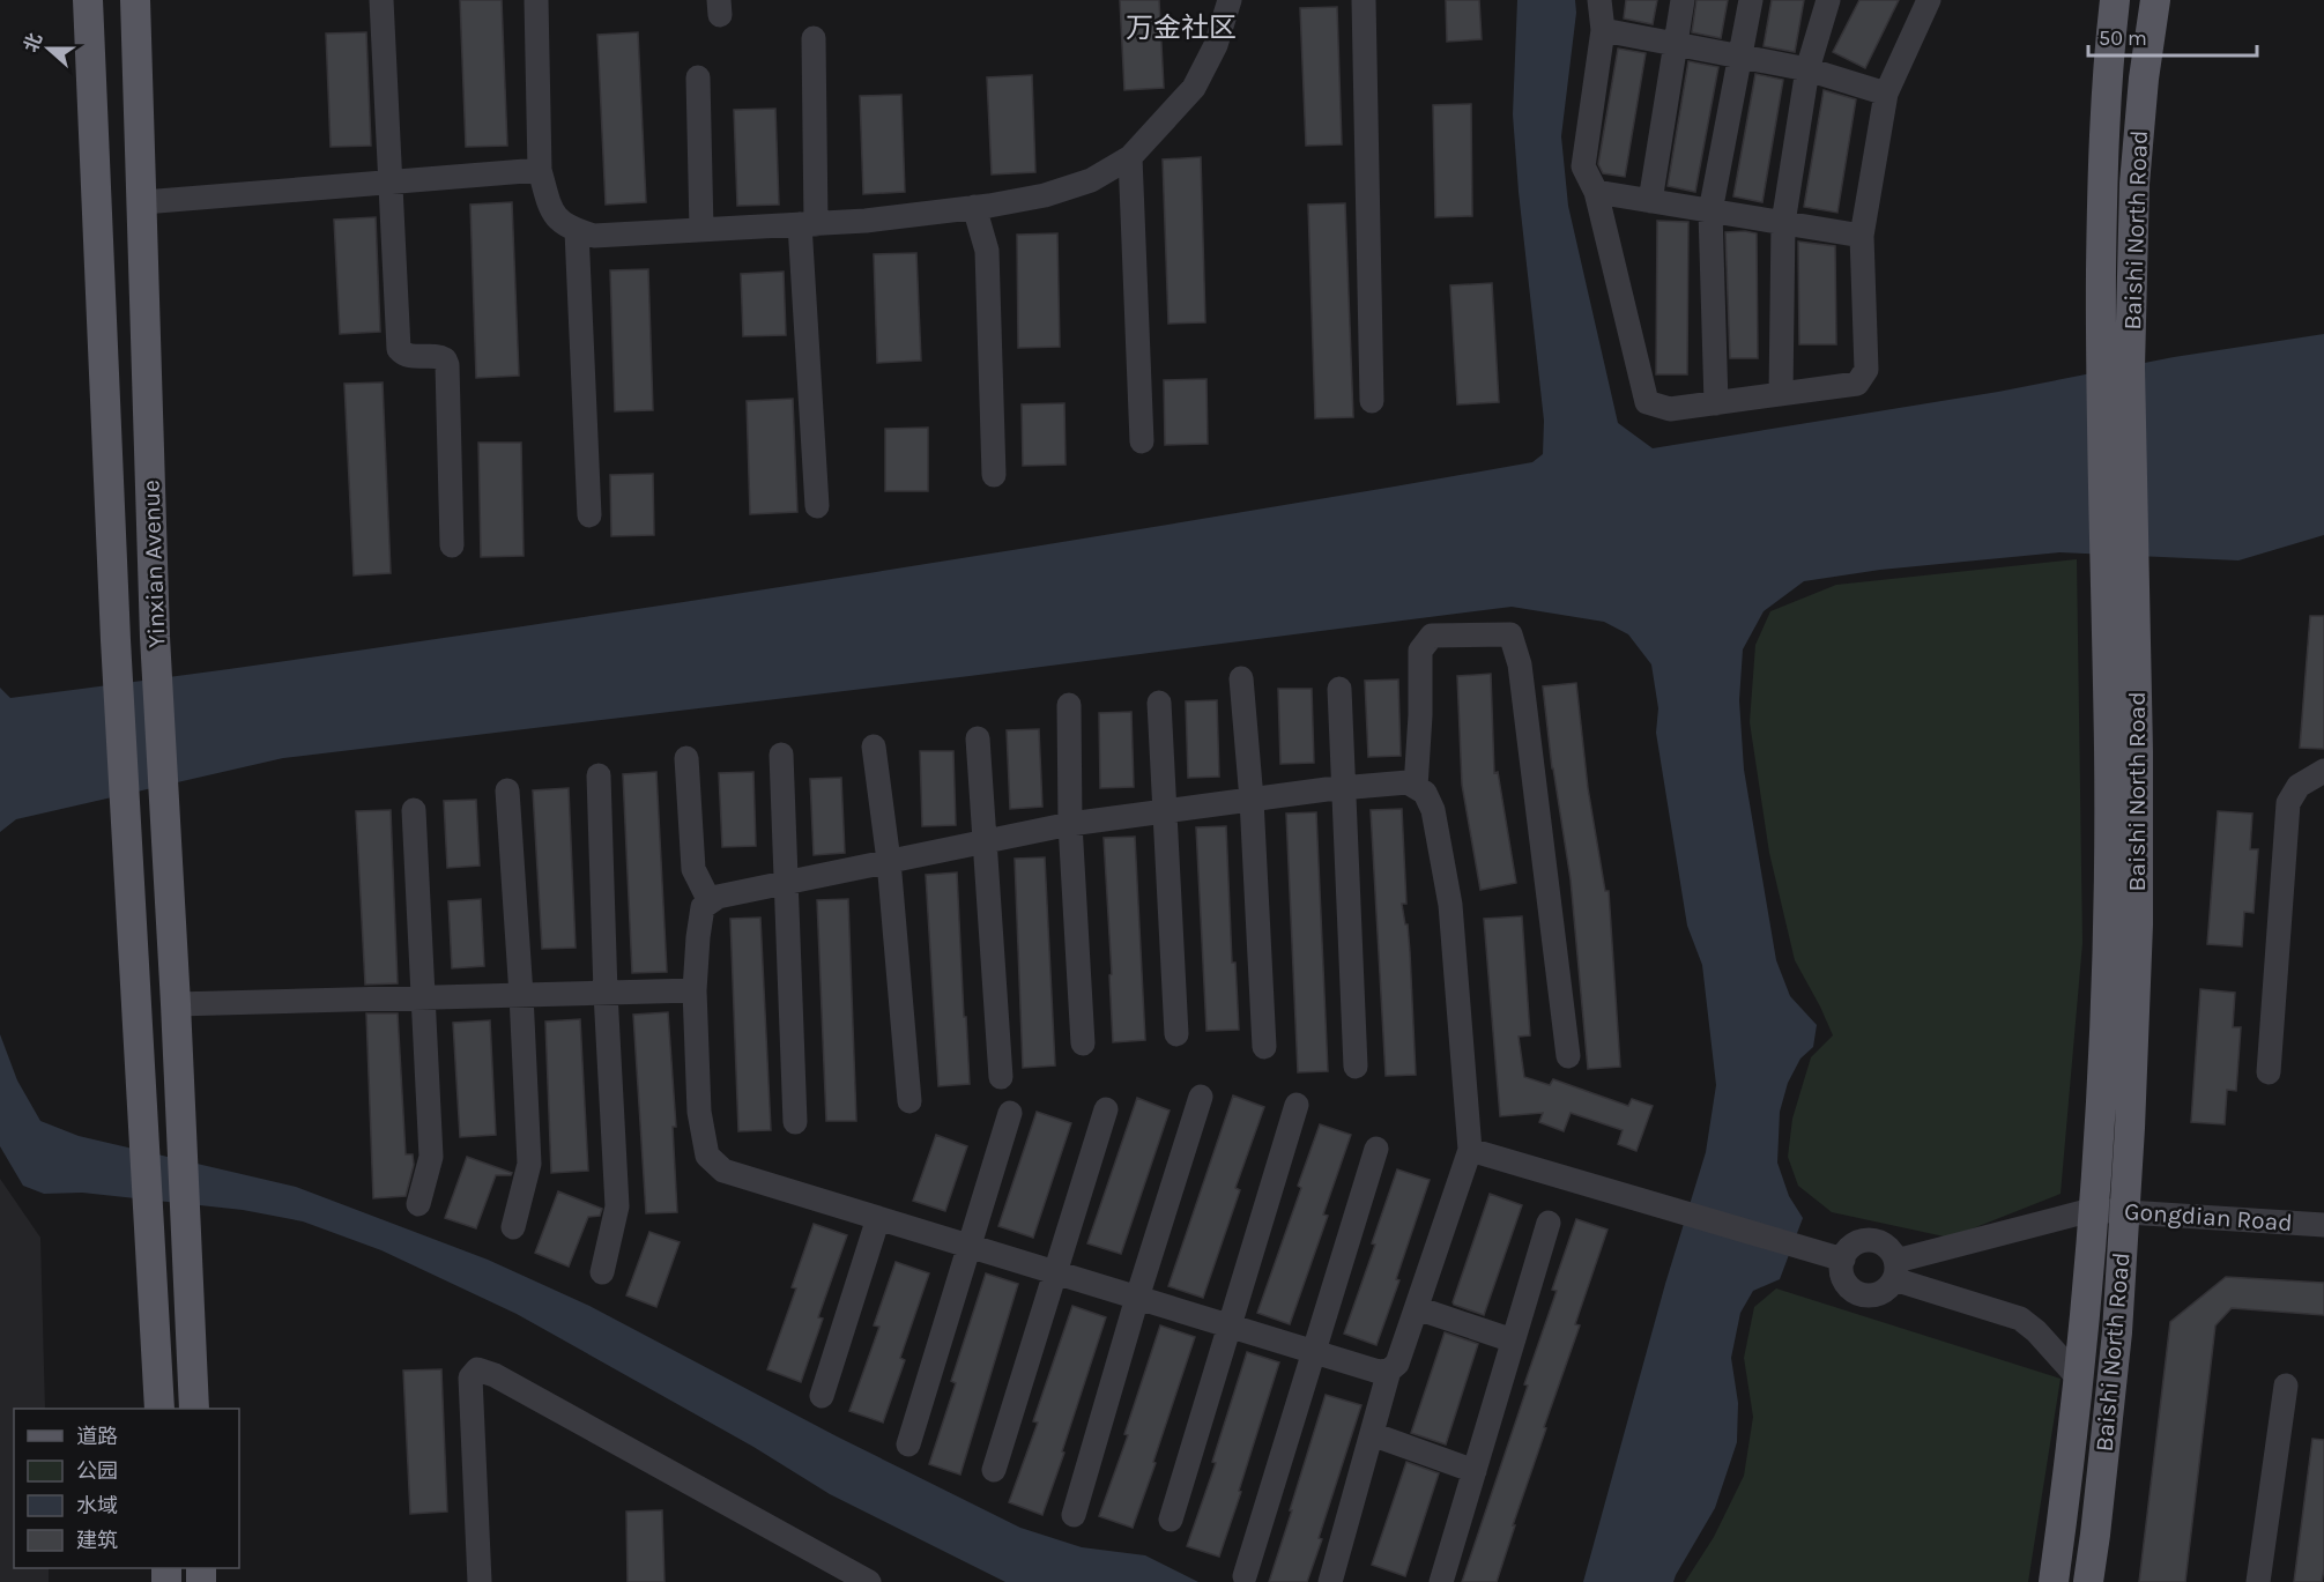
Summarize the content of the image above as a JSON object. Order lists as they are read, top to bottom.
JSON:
{
  "streets": {
    "main road": ["Baishi North Road", "Yinxian Avenue"],
    "street": ["Gongdian Road"]
  },
  "crossings": [
    ["Baishi North Road", "Gongdian Road"]
  ],
  "districts": ["万金社区"],
  "legend": [
    "道路",
    "公园",
    "水域",
    "建筑"
  ],
  "scale_bar": "50 m",
  "north": "left"
}
